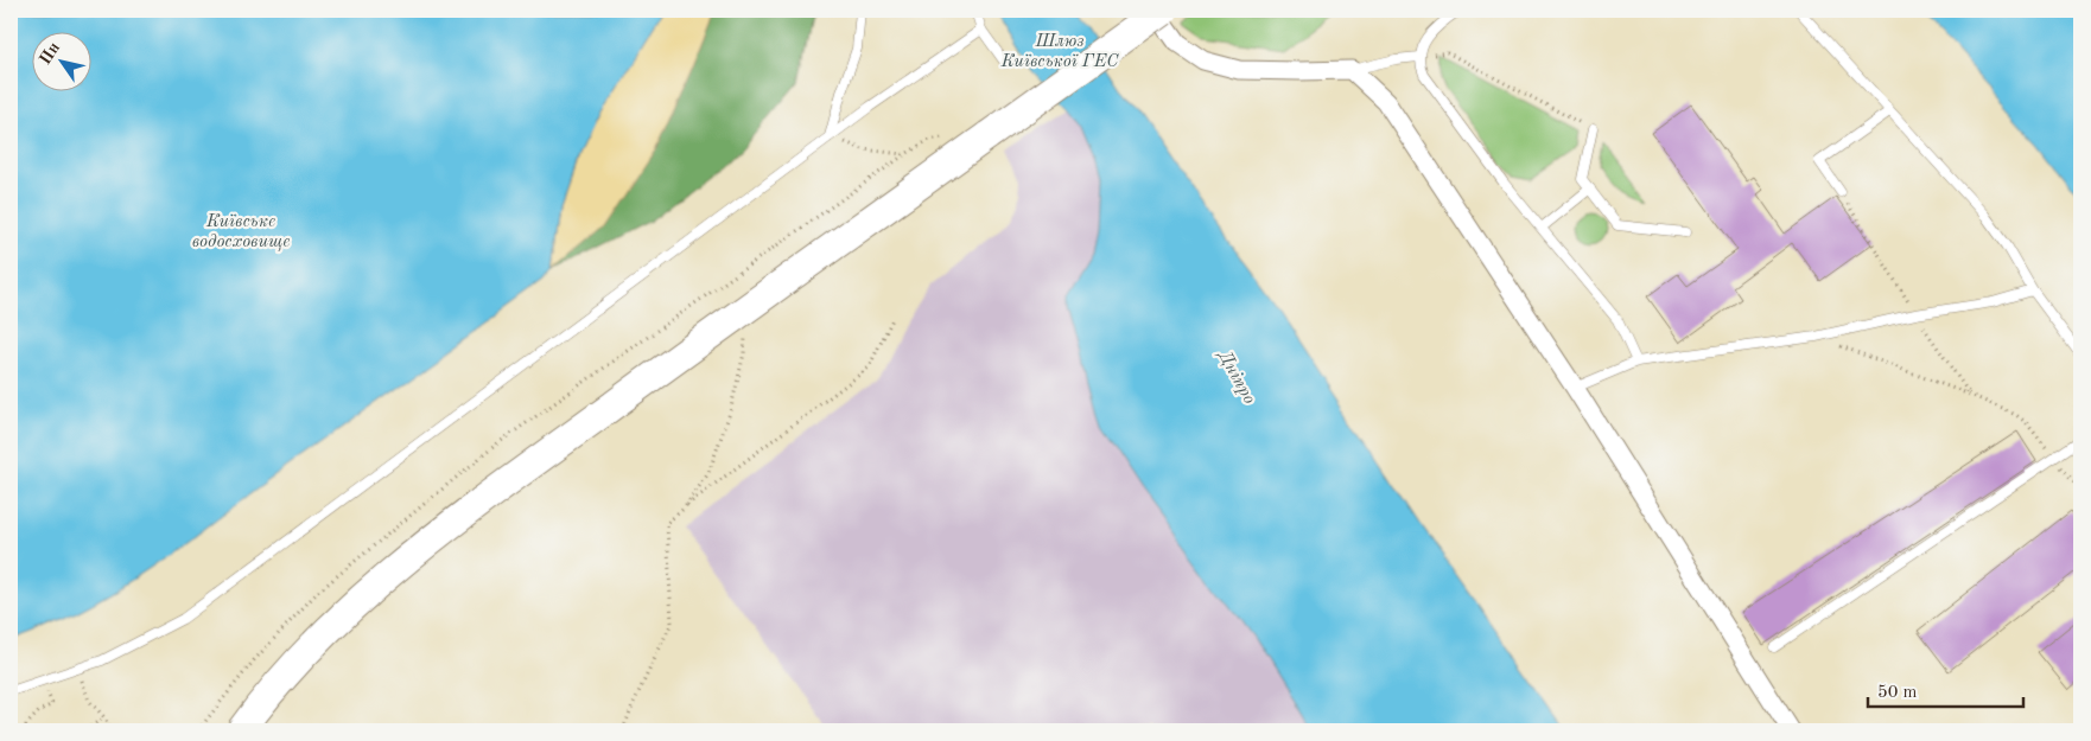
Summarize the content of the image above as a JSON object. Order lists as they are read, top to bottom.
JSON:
{
  "water": ["Шлюз Київської ГЕС", "Київське водосховище", "Дніпро"],
  "scale_bar": "50 m",
  "north": "top left"
}
